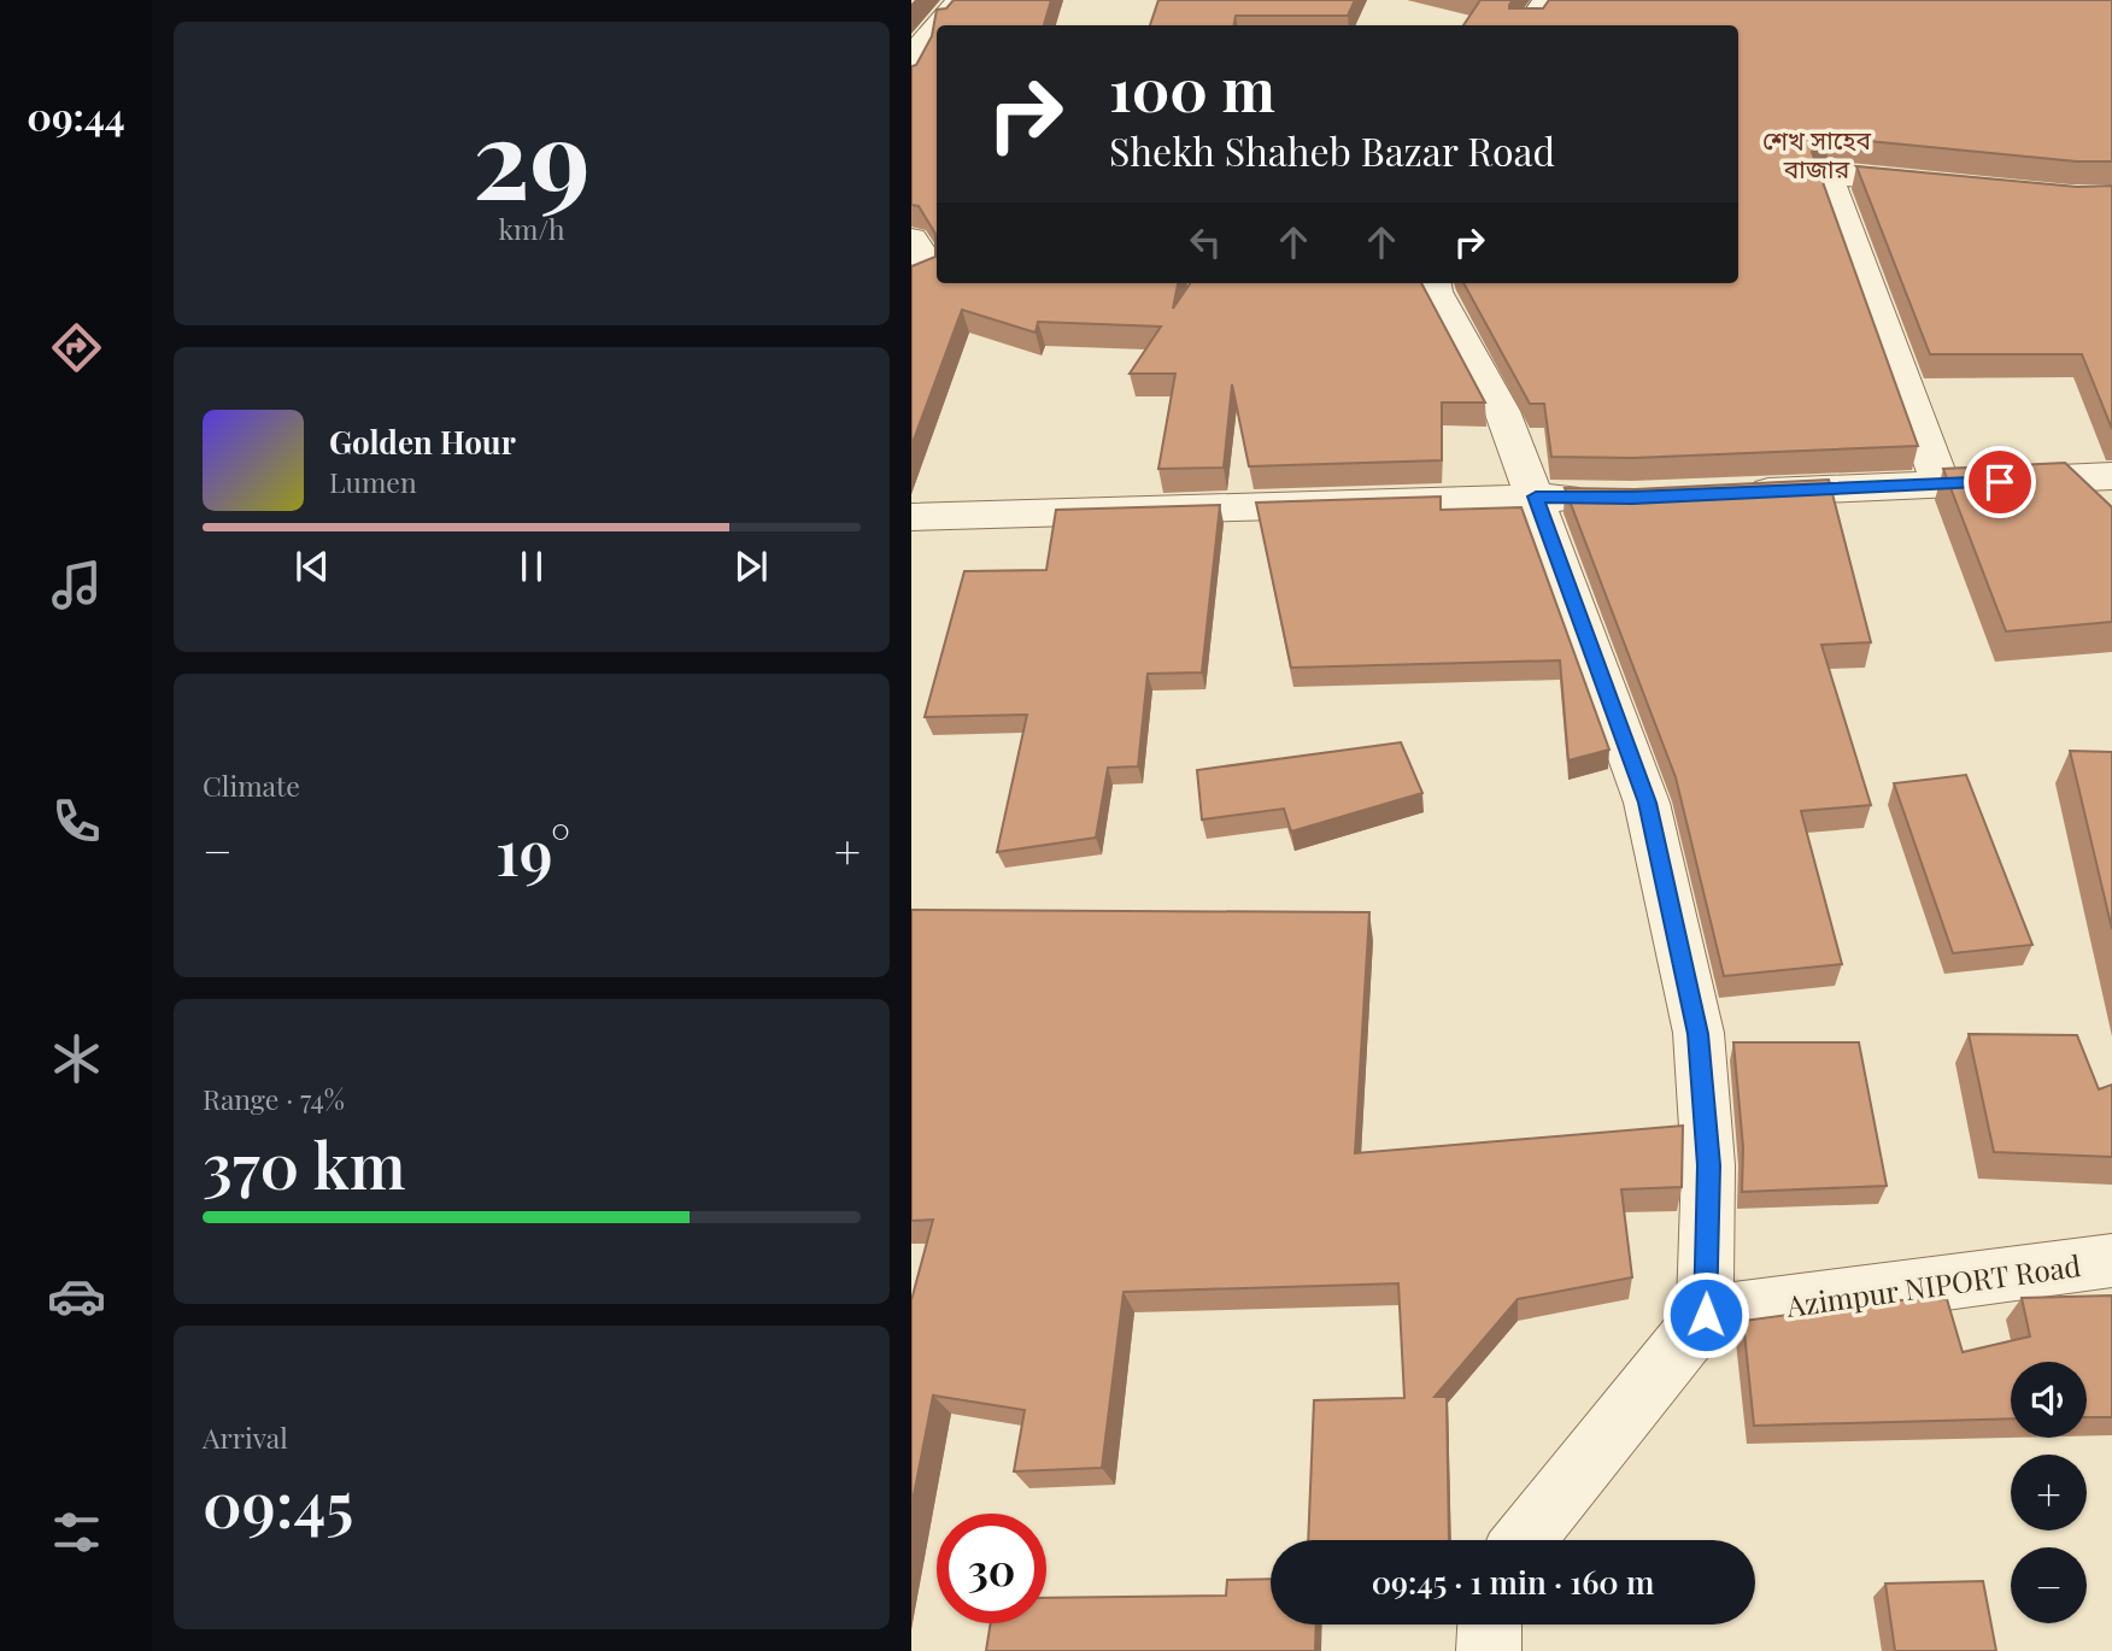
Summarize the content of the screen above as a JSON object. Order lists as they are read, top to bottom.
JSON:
{
  "streets": {
    "street": ["Azimpur NIPORT Road"]
  },
  "districts": ["শেখ সাহেব বাজার"],
  "page": {
    "tabs": "09:44",
    "tile": [
      ["29", "km/h"],
      "Climate",
      ["Range · 74%", "370 km"],
      ["Arrival", "09:45"]
    ],
    "turn": ["100 m", "Shekh Shaheb Bazar Road"],
    "song": ["Golden Hour", "Lumen"],
    "heat": ["−", "19°", "+"],
    "map_buttons": ["+", "−"],
    "limit": "30",
    "trip": "09:45 · 1 min · 160 m"
  }
}
